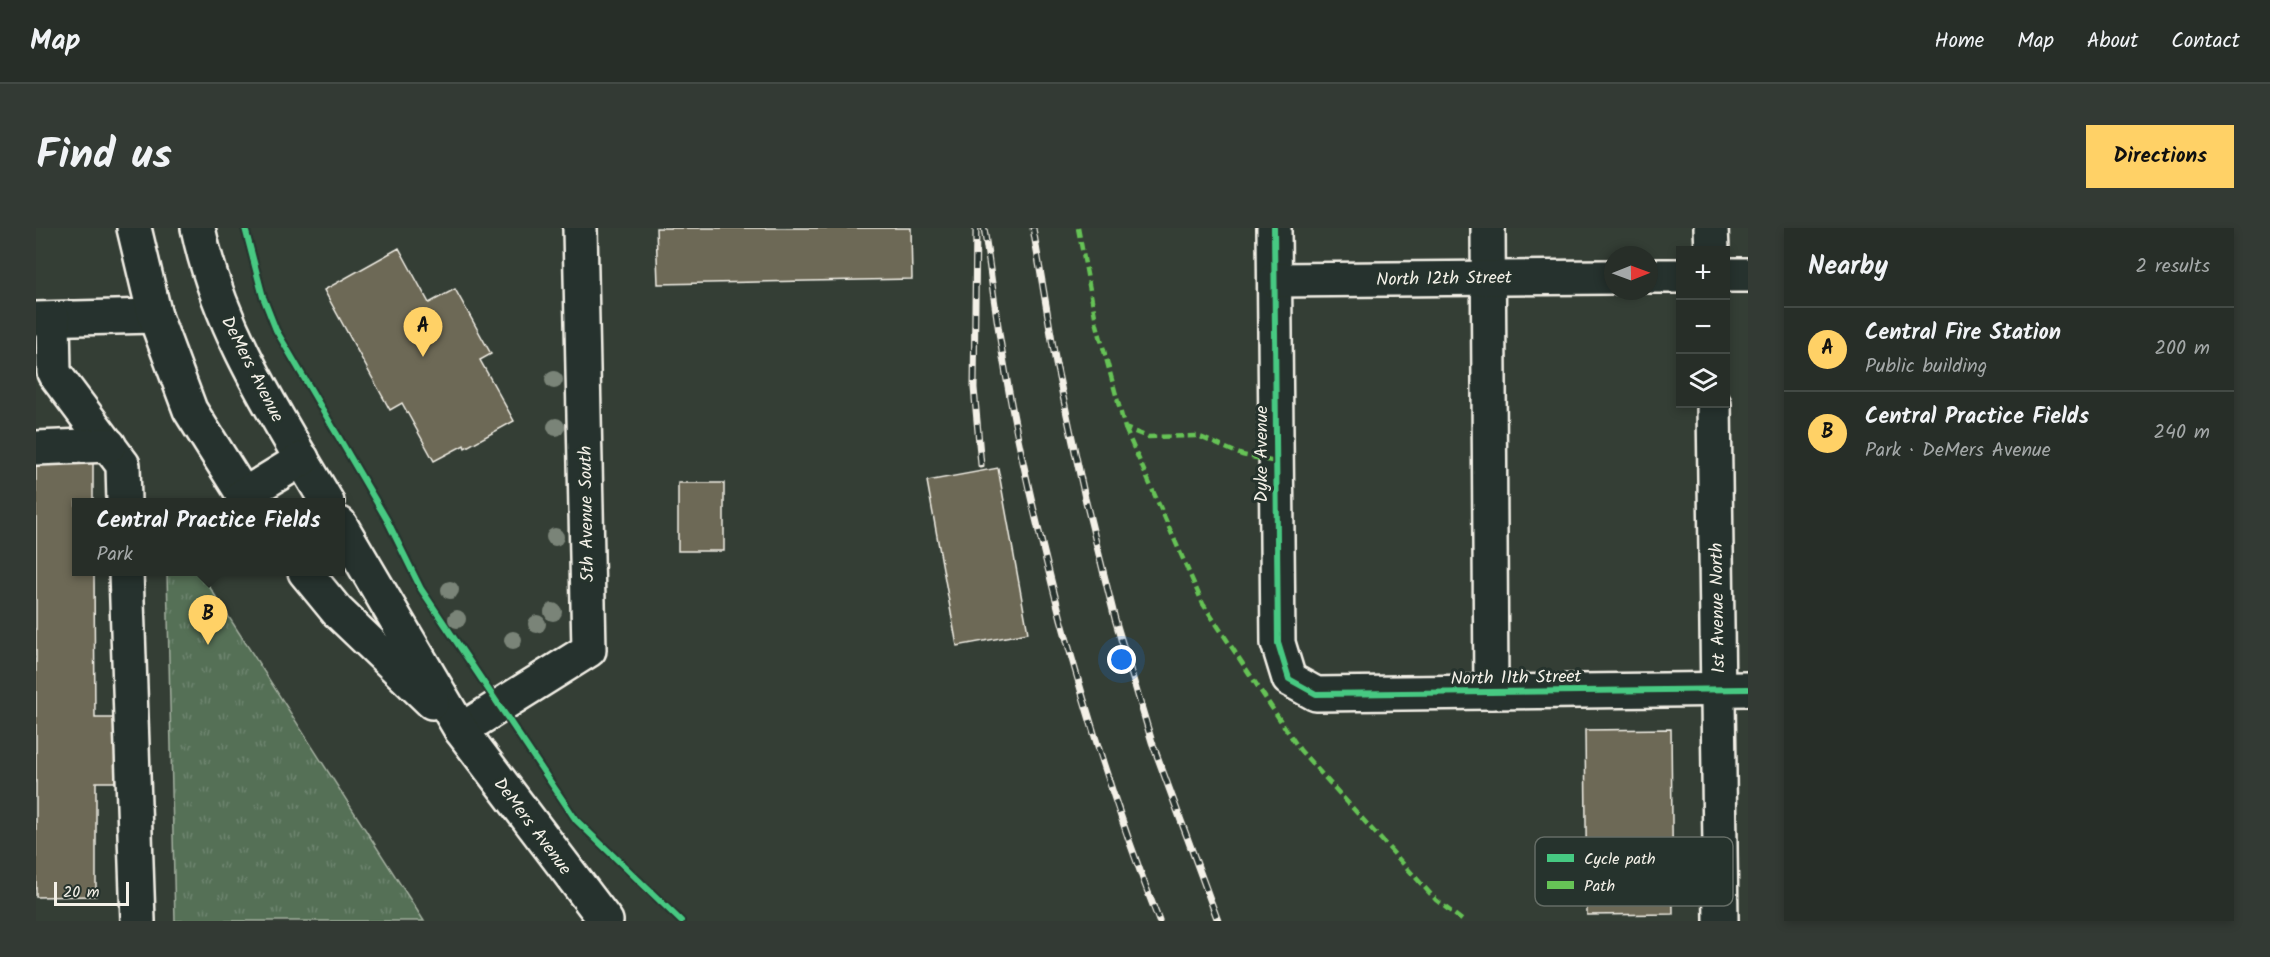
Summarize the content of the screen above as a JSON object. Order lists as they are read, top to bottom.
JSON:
{
  "streets": {
    "street": [
      "North 12th Street",
      "DeMers Avenue",
      "Dyke Avenue",
      "5th Avenue South",
      "1st Avenue North",
      "North 11th Street"
    ]
  },
  "crossings": [
    ["North 12th Street", "Dyke Avenue"],
    ["DeMers Avenue", "5th Avenue South"],
    ["Dyke Avenue", "North 11th Street"],
    ["1st Avenue North", "North 11th Street"]
  ],
  "legend": ["Cycle path", "Path"],
  "scale_bar": "20 m",
  "north": "right",
  "page": {
    "header": "Map",
    "nav": [
      "Home",
      "Map",
      "About",
      "Contact"
    ],
    "title": "Find us",
    "buttons": "Directions",
    "heading": ["Nearby", "2 results"],
    "map_buttons": ["+", "−"],
    "list": [
      {
        "mark": "A",
        "name": "Central Fire Station",
        "note": "Public building",
        "value": "200 m"
      },
      {
        "mark": "B",
        "name": "Central Practice Fields",
        "note": "Park · DeMers Avenue",
        "value": "240 m"
      }
    ],
    "pins": ["A", "B"],
    "popup": ["Central Practice Fields", "Park"],
    "scale": "20 m"
  }
}
